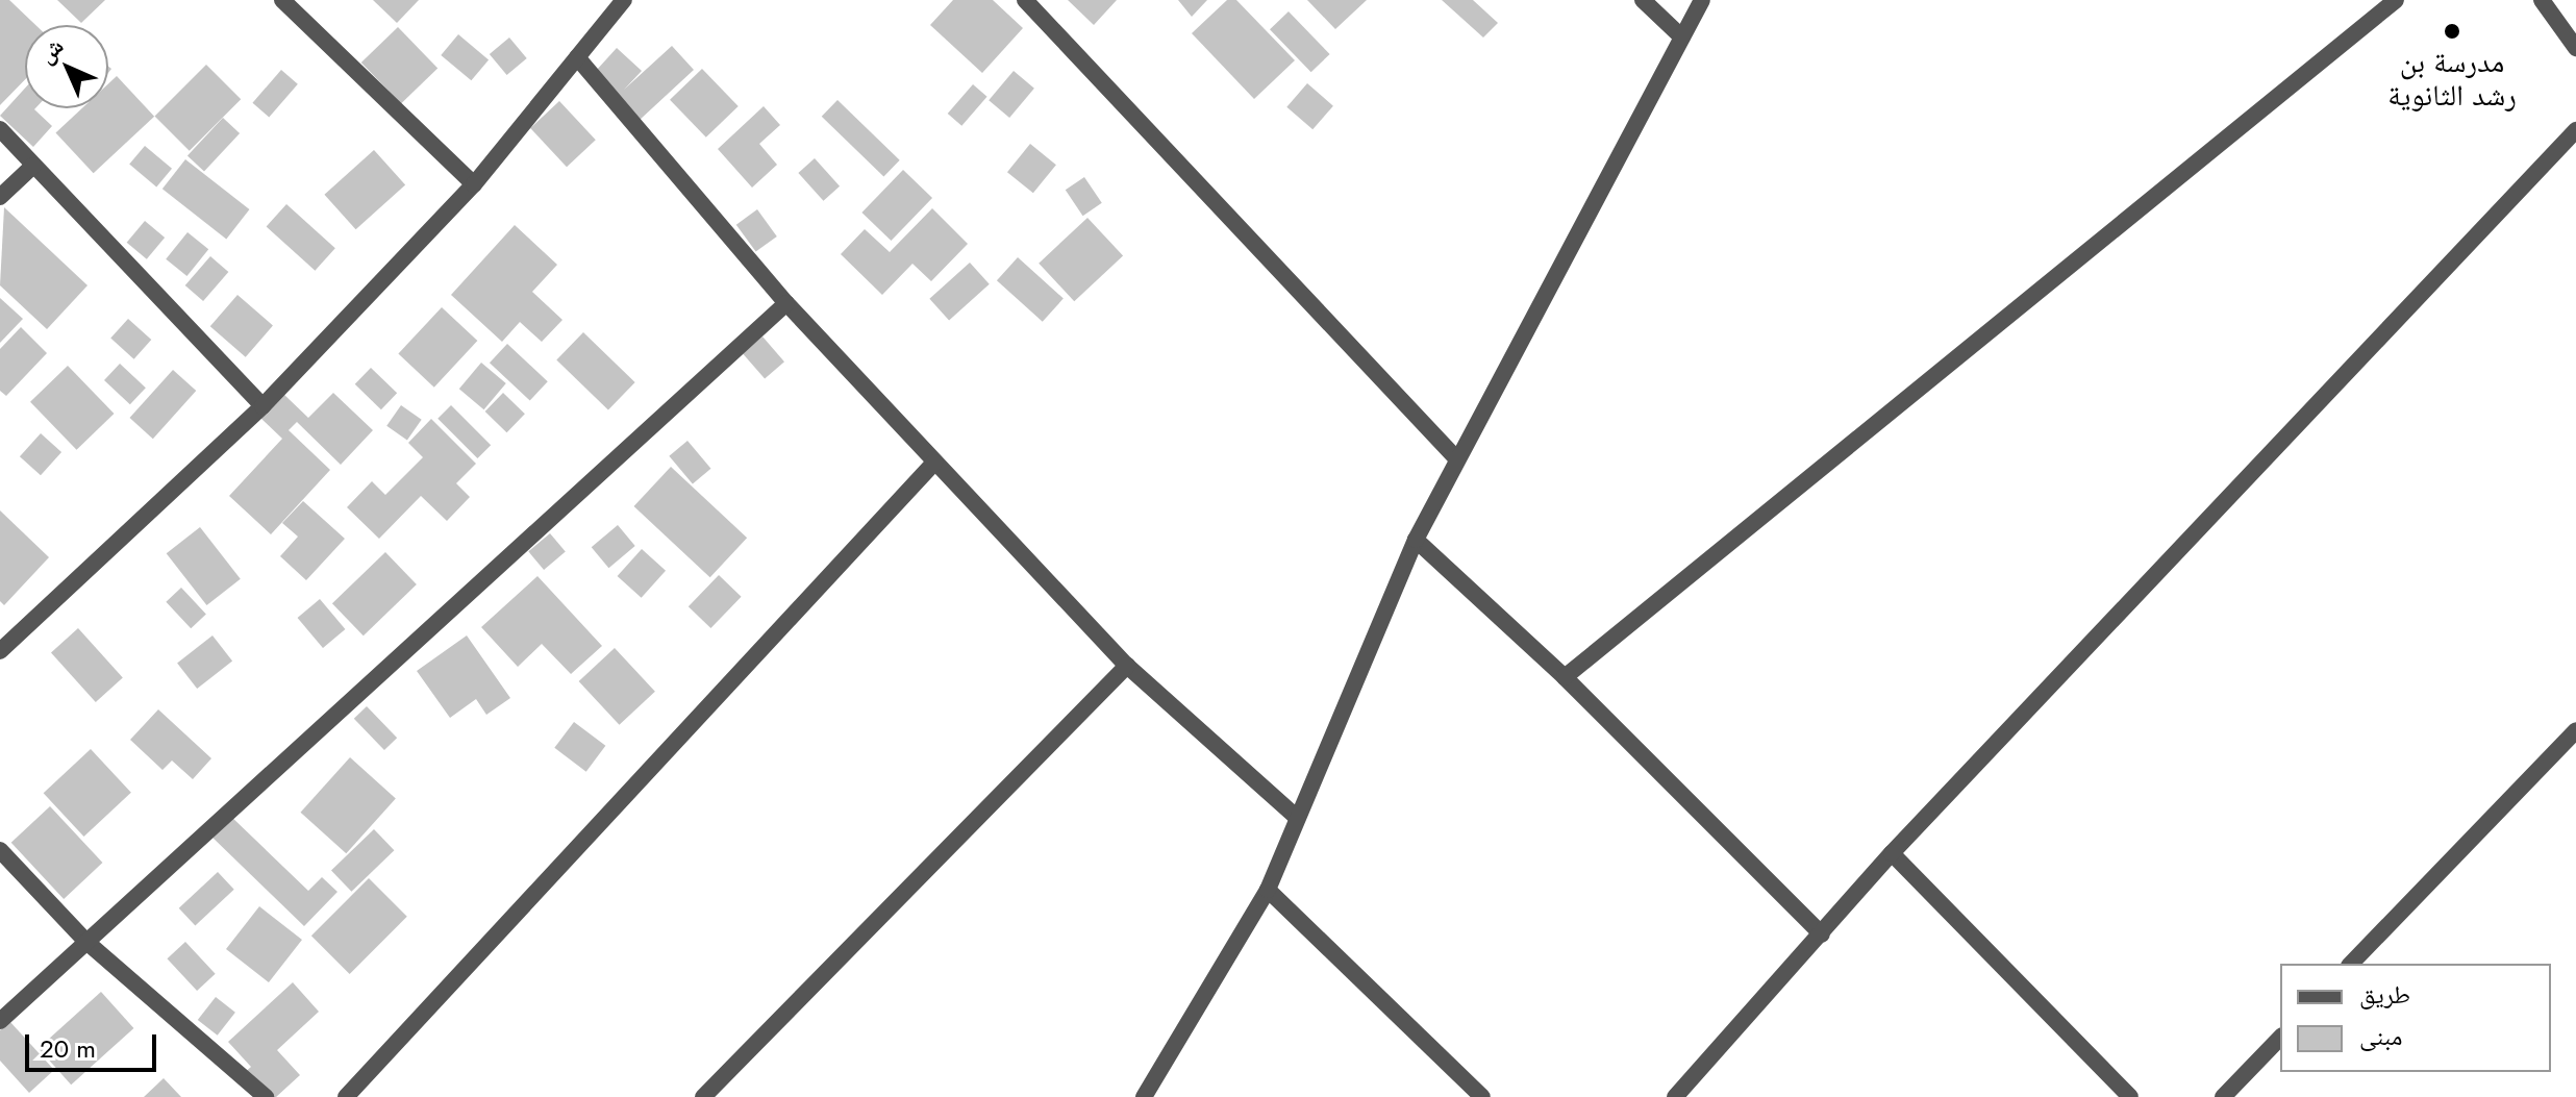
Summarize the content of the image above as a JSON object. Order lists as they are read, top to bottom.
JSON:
{
  "places": ["مدرسة بن رشد الثانوية"],
  "legend": ["طريق", "مبنى"],
  "scale_bar": "20 m",
  "north": "top left"
}
